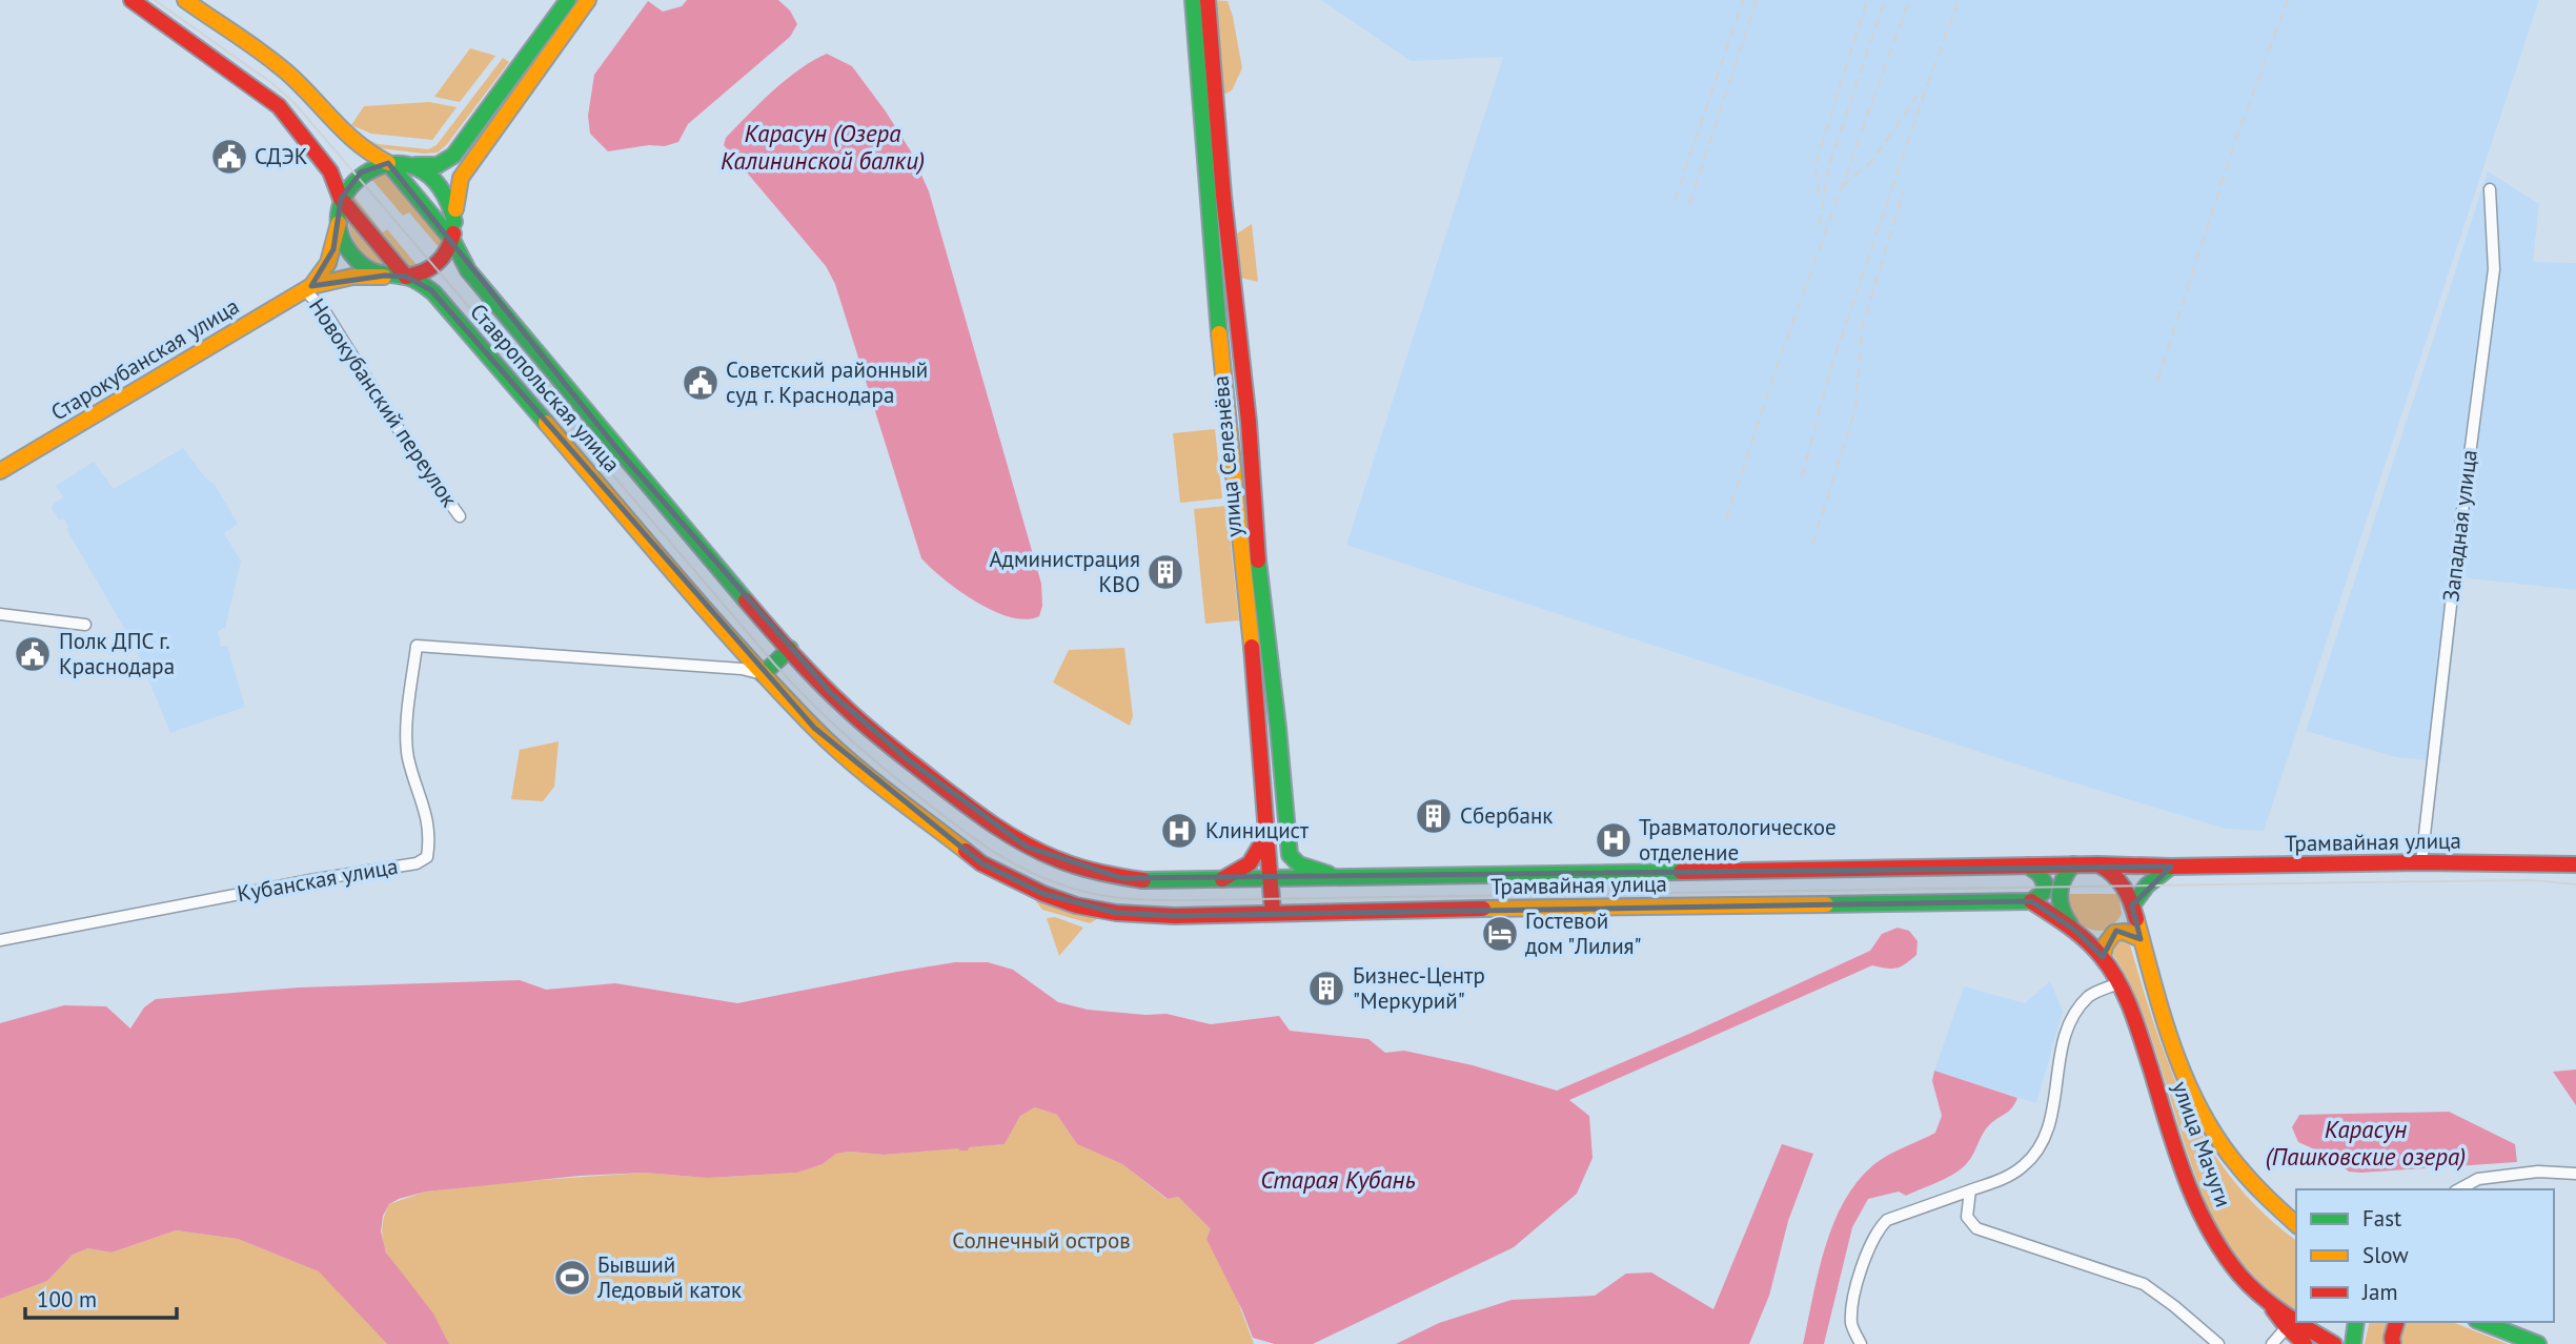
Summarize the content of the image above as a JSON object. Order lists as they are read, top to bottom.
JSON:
{
  "streets": {
    "main road": [
      "Старокубанская улица",
      "Ставропольская улица",
      "улица Селезнёва",
      "Трамвайная улица",
      "улица Мачуги"
    ],
    "street": ["Новокубанский переулок", "Западная улица", "Кубанская улица"]
  },
  "crossings": [
    ["Старокубанская улица", "Ставропольская улица"],
    ["Старокубанская улица", "Новокубанский переулок"],
    ["Ставропольская улица", "Трамвайная улица"],
    ["Ставропольская улица", "Кубанская улица"],
    ["улица Селезнёва", "Трамвайная улица"],
    ["Западная улица", "Трамвайная улица"],
    ["Трамвайная улица", "улица Мачуги"]
  ],
  "water": ["Карасун (Озера Калининской балки)", "Карасун (Пашковские озера)", "Старая Кубань"],
  "parks": ["Солнечный остров"],
  "places": {
    "public building": ["СДЭК", "Советский районный суд г. Краснодара", "Полк ДПС г. Краснодара"],
    "building": ["Администрация КВО", "Сбербанк", "Бизнес-Центр \"Меркурий\""],
    "hospital": ["Клиницист", "Травматологическое отделение"],
    "hotel": ["Гостевой дом \"Лилия\""],
    "sports": ["Бывший Ледовый каток"]
  },
  "legend": ["Fast", "Slow", "Jam"],
  "scale_bar": "100 m"
}
